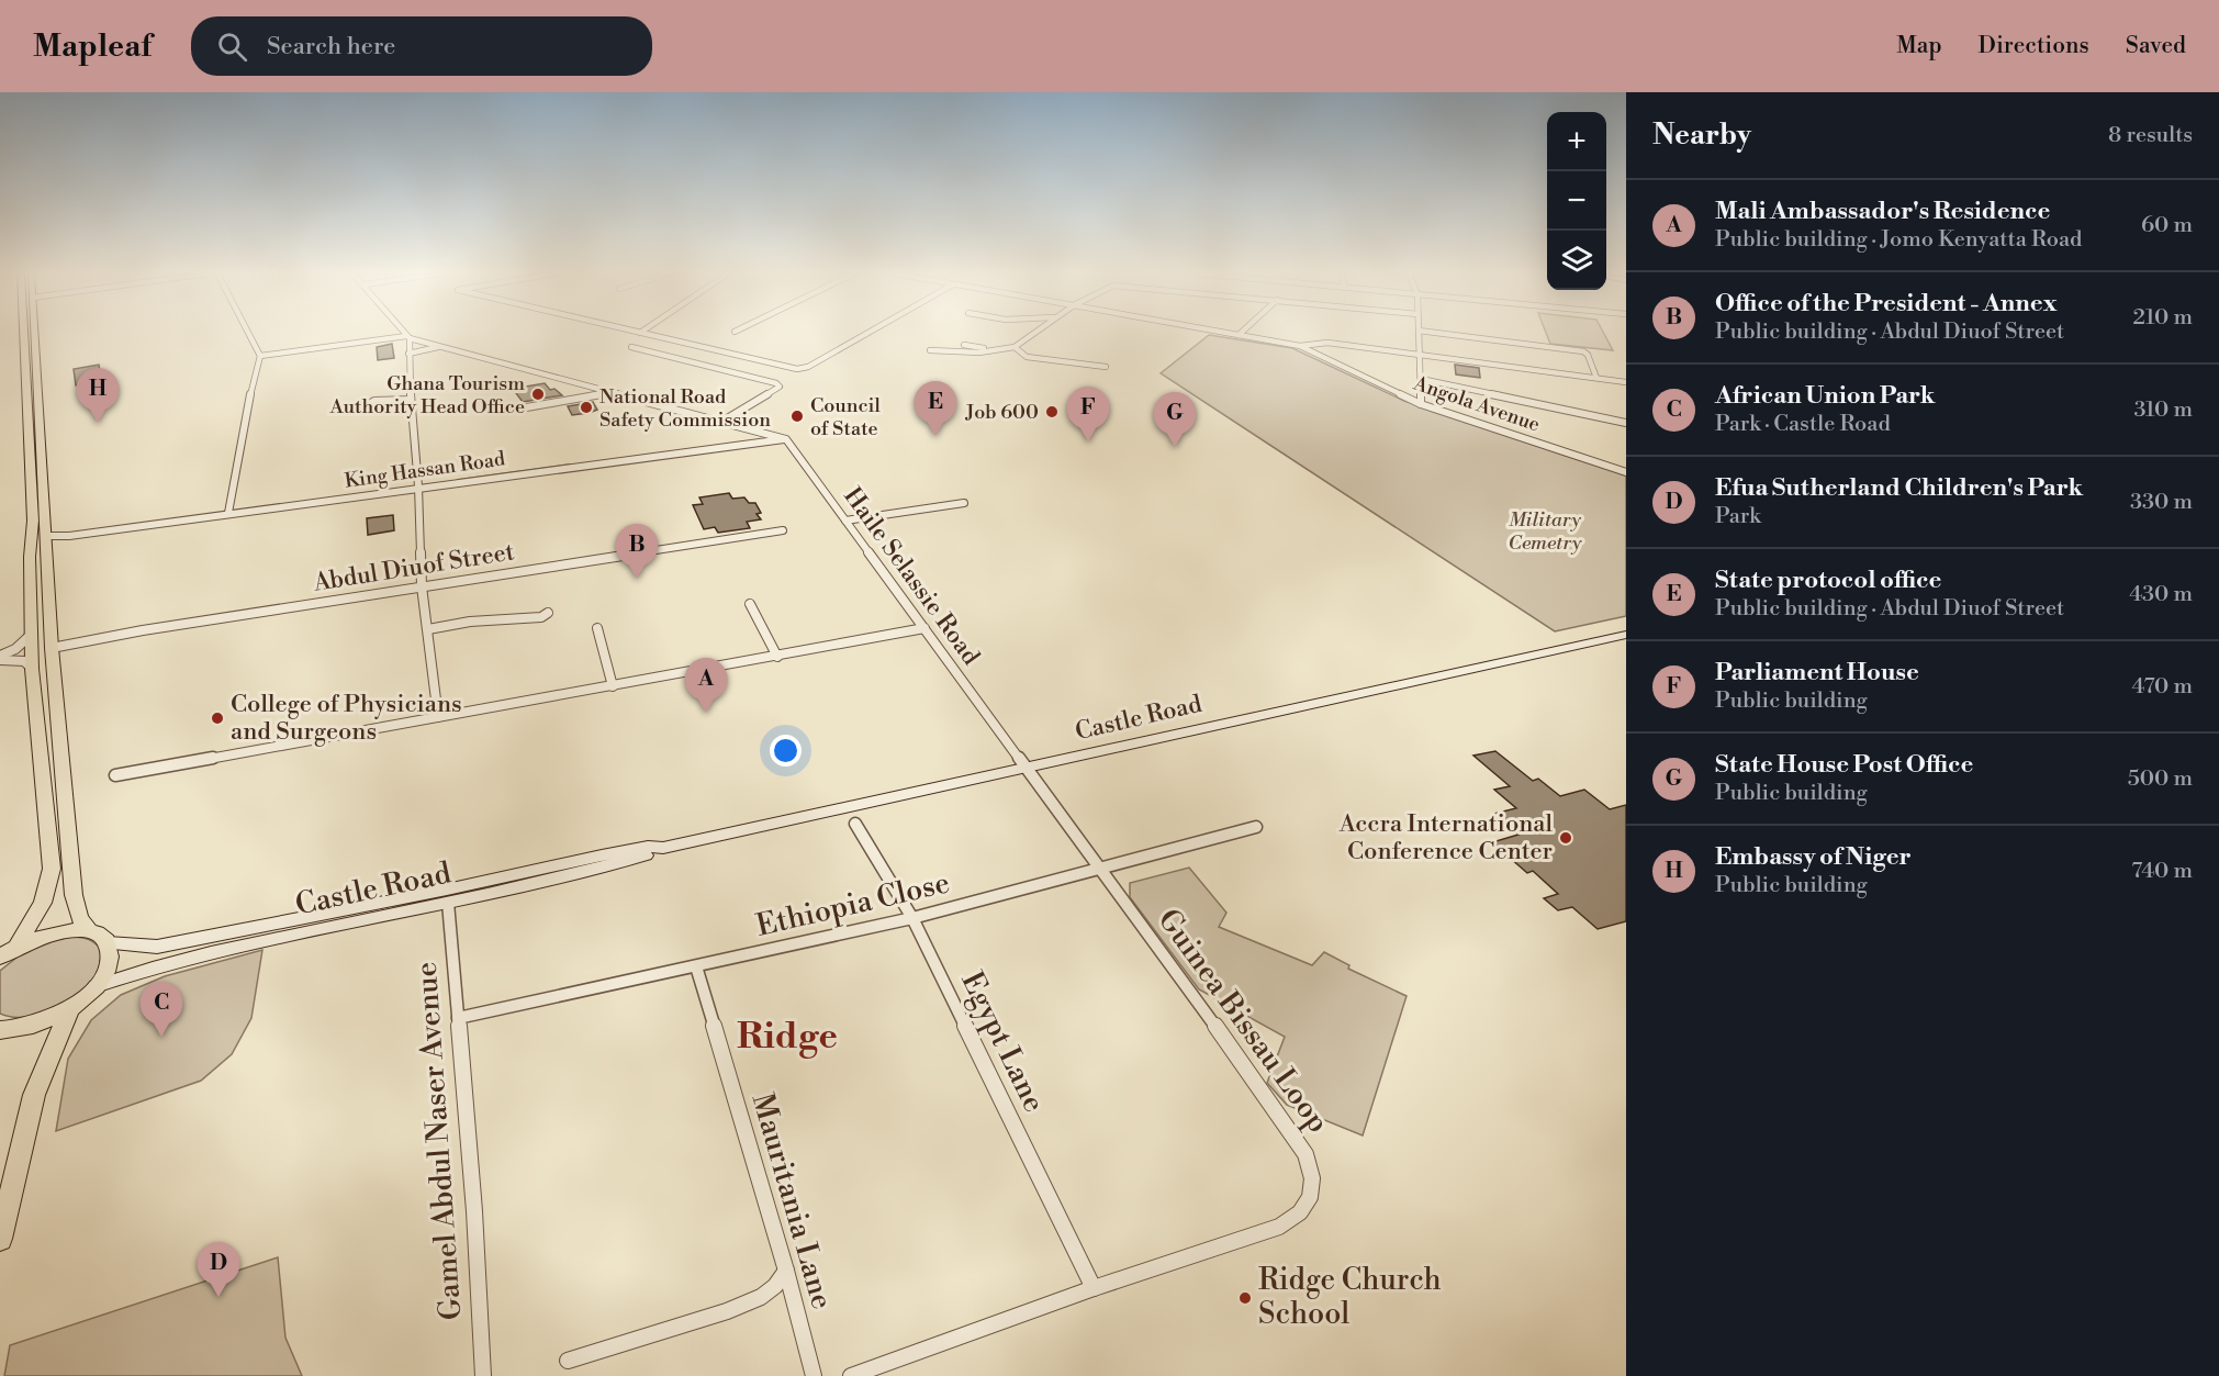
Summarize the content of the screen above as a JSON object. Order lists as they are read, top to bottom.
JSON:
{
  "streets": {
    "main road": ["Castle Road"],
    "street": [
      "Angola Avenue",
      "King Hassan Road",
      "Abdul Diuof Street",
      "Haile Selassie Road",
      "Ethiopia Close",
      "Guinea Bissau Loop",
      "Egypt Lane",
      "Gamel Abdul Naser Avenue",
      "Mauritania Lane"
    ]
  },
  "crossings": [
    ["King Hassan Road", "Haile Selassie Road"],
    ["Haile Selassie Road", "Castle Road"],
    ["Haile Selassie Road", "Guinea Bissau Loop"],
    ["Castle Road", "Guinea Bissau Loop"],
    ["Castle Road", "Gamel Abdul Naser Avenue"],
    ["Ethiopia Close", "Guinea Bissau Loop"],
    ["Ethiopia Close", "Egypt Lane"],
    ["Ethiopia Close", "Gamel Abdul Naser Avenue"],
    ["Ethiopia Close", "Mauritania Lane"],
    ["Guinea Bissau Loop", "Egypt Lane"]
  ],
  "districts": ["Ridge"],
  "parks": ["Military Cemetry"],
  "places": [
    "Ghana Tourism Authority Head Office",
    "National Road Safety Commission",
    "Job 600",
    "Council of State",
    "College of Physicians and Surgeons",
    "Accra International Conference Center",
    "Ridge Church School"
  ],
  "page": {
    "header": "Mapleaf",
    "search": "Search here",
    "nav": ["Map", "Directions", "Saved"],
    "heading": ["Nearby", "8 results"],
    "map_buttons": ["+", "−"],
    "list": [
      {
        "mark": "A",
        "name": "Mali Ambassador's Residence",
        "note": "Public building · Jomo Kenyatta Road",
        "value": "60 m"
      },
      {
        "mark": "B",
        "name": "Office of the President - Annex",
        "note": "Public building · Abdul Diuof Street",
        "value": "210 m"
      },
      {
        "mark": "C",
        "name": "African Union Park",
        "note": "Park · Castle Road",
        "value": "310 m"
      },
      {
        "mark": "D",
        "name": "Efua Sutherland Children's Park",
        "note": "Park",
        "value": "330 m"
      },
      {
        "mark": "E",
        "name": "State protocol office",
        "note": "Public building · Abdul Diuof Street",
        "value": "430 m"
      },
      {
        "mark": "F",
        "name": "Parliament House",
        "note": "Public building",
        "value": "470 m"
      },
      {
        "mark": "G",
        "name": "State House Post Office",
        "note": "Public building",
        "value": "500 m"
      },
      {
        "mark": "H",
        "name": "Embassy of Niger",
        "note": "Public building",
        "value": "740 m"
      }
    ],
    "pins": [
      "H",
      "E",
      "F",
      "G",
      "B",
      "A",
      "C",
      "D"
    ]
  }
}
